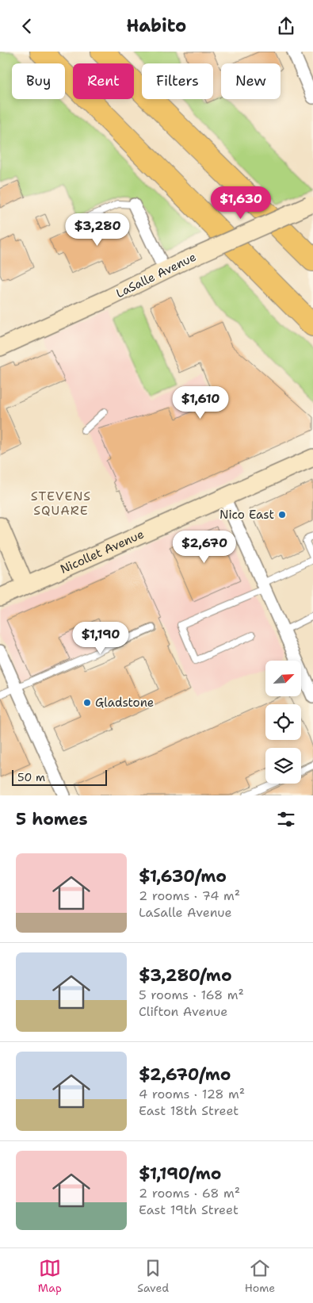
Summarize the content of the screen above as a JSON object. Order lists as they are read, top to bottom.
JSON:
{
  "streets": {
    "street": ["LaSalle Avenue", "Nicollet Avenue"]
  },
  "districts": ["STEVENS SQUARE"],
  "places": ["Nico East", "Gladstone"],
  "scale_bar": "50 m",
  "north": "top right",
  "page": {
    "header": "Habito",
    "chip": [
      "Buy",
      "Rent",
      "Filters",
      "New"
    ],
    "price": [
      "$1,630",
      "$3,280",
      "$1,610",
      "$2,670",
      "$1,190"
    ],
    "scale": "50 m",
    "heading": "5 homes",
    "list": [
      {
        "name": "$1,630/mo",
        "note": "2 rooms · 74 m² · LaSalle Avenue"
      },
      {
        "name": "$3,280/mo",
        "note": "5 rooms · 168 m² · Clifton Avenue"
      },
      {
        "name": "$2,670/mo",
        "note": "4 rooms · 128 m² · East 18th Street"
      },
      {
        "name": "$1,190/mo",
        "note": "2 rooms · 68 m² · East 19th Street"
      }
    ],
    "tabs": ["Map", "Saved", "Home"]
  }
}
